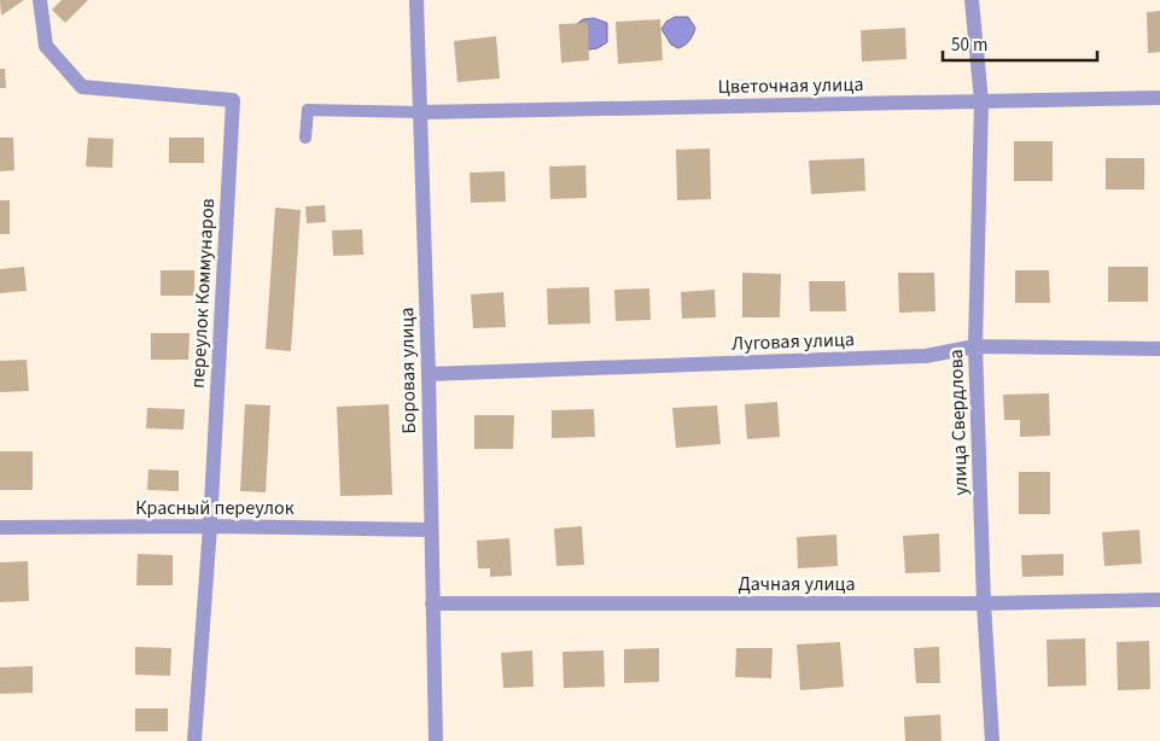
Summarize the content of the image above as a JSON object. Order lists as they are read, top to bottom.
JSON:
{
  "streets": {
    "street": [
      "Цветочная улица",
      "переулок Коммунаров",
      "Луговая улица",
      "Боровая улица",
      "улица Свердлова",
      "Красный переулок",
      "Дачная улица"
    ]
  },
  "crossings": [
    ["Цветочная улица", "Боровая улица"],
    ["Цветочная улица", "улица Свердлова"],
    ["переулок Коммунаров", "Красный переулок"],
    ["Луговая улица", "Боровая улица"],
    ["Луговая улица", "улица Свердлова"],
    ["Боровая улица", "Красный переулок"],
    ["Боровая улица", "Дачная улица"],
    ["улица Свердлова", "Дачная улица"]
  ],
  "scale_bar": "50 m"
}
